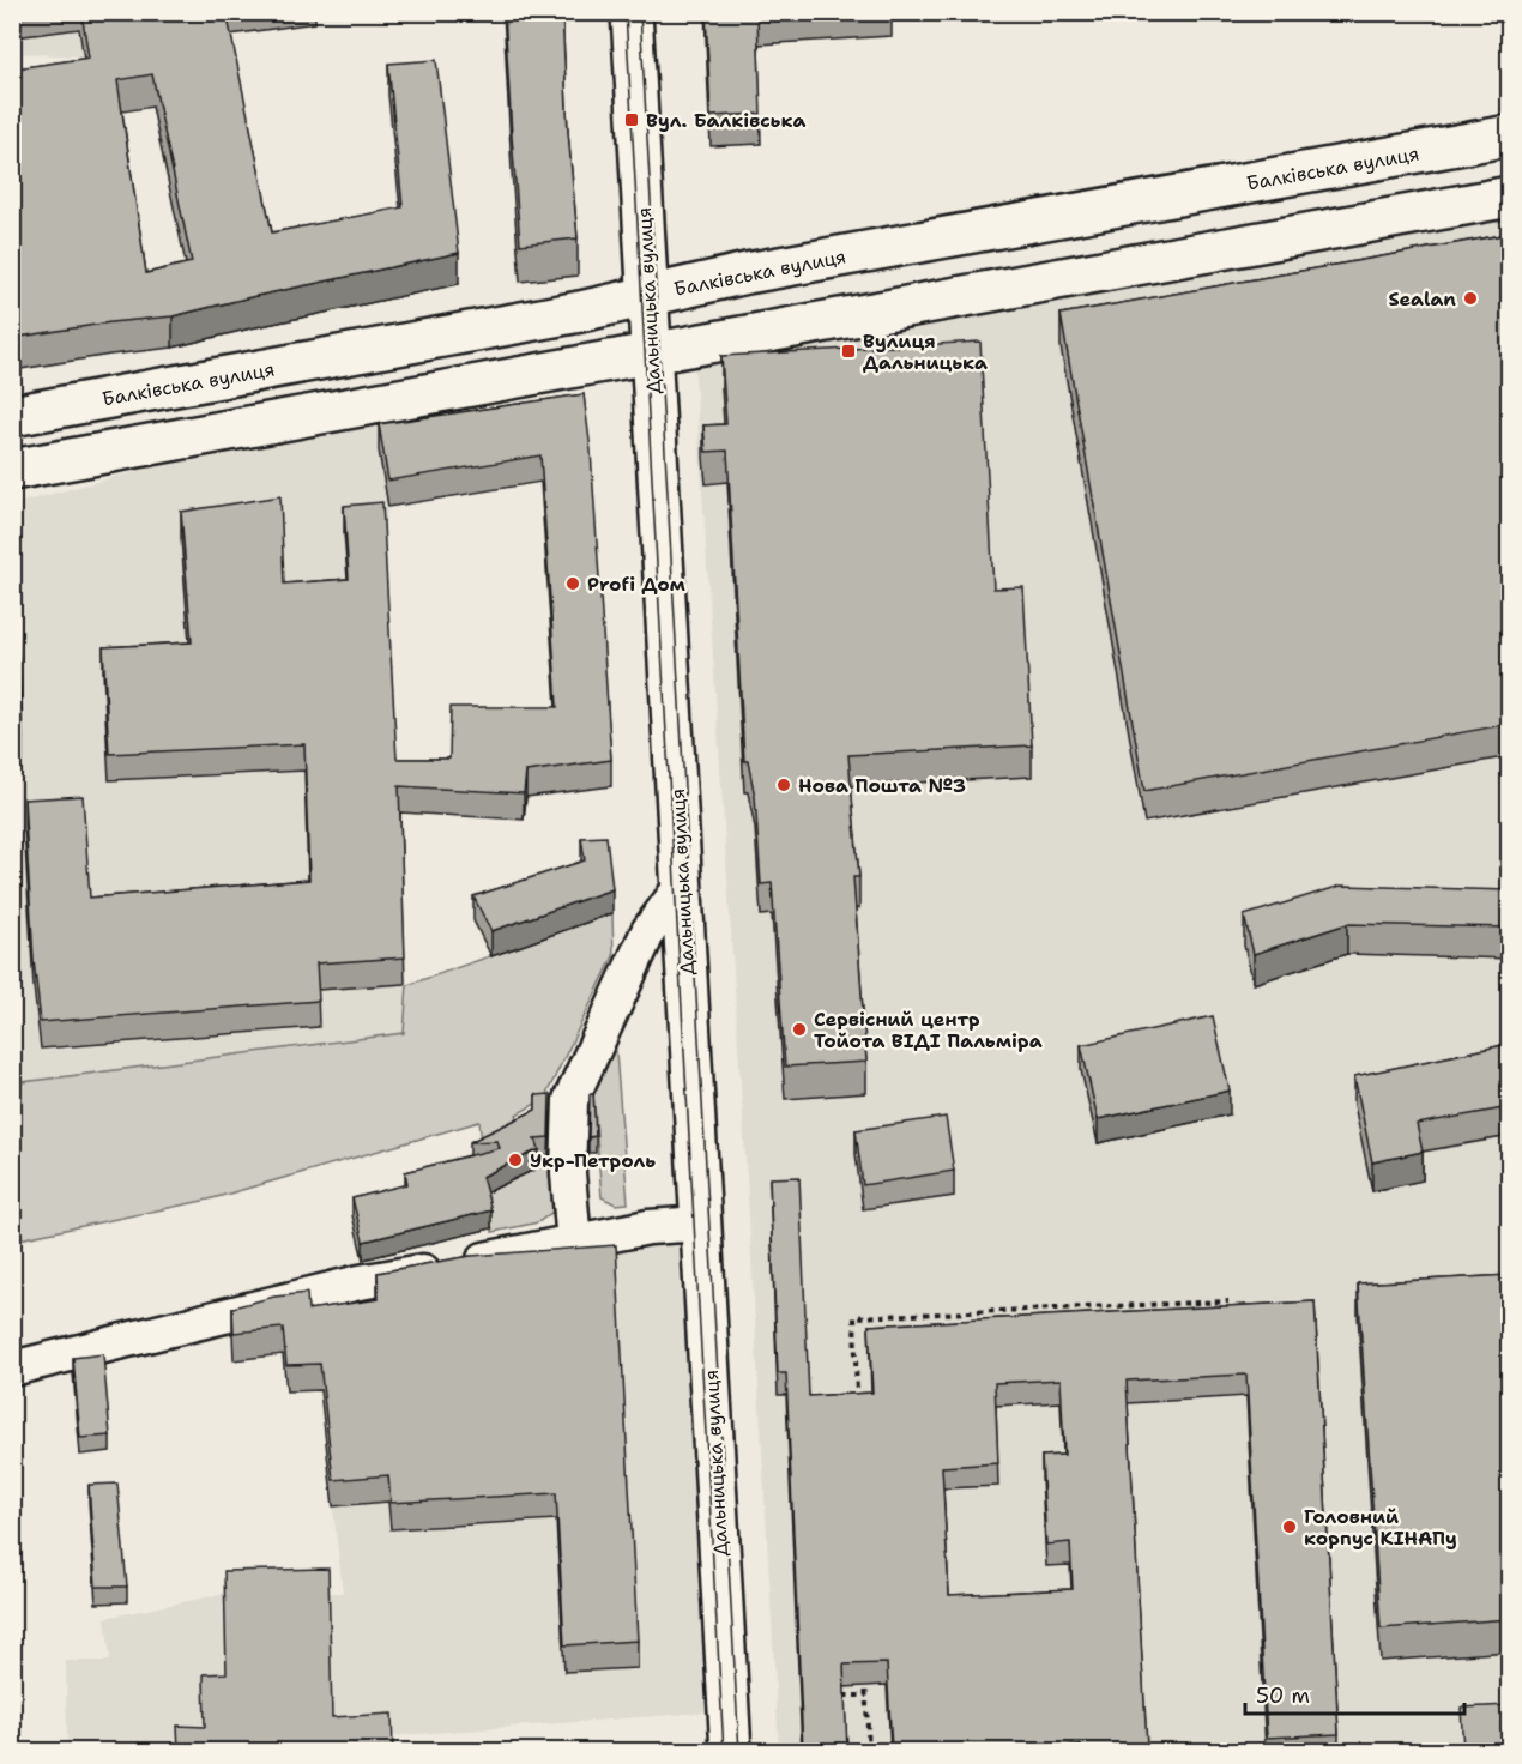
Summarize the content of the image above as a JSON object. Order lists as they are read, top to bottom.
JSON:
{
  "streets": {
    "main road": ["Балківська вулиця", "Дальницька вулиця"]
  },
  "crossings": [
    ["Балківська вулиця", "Дальницька вулиця"]
  ],
  "places": {
    "transit": ["Вул. Балківська", "Вулиця Дальницька"],
    "other": [
      "Sealan",
      "Profi Дом",
      "Нова Пошта №3",
      "Сервісний центр Тойота ВІДІ Пальміра",
      "Укр-Петроль",
      "Головний корпус КІНАПу"
    ]
  },
  "scale_bar": "50 m"
}
